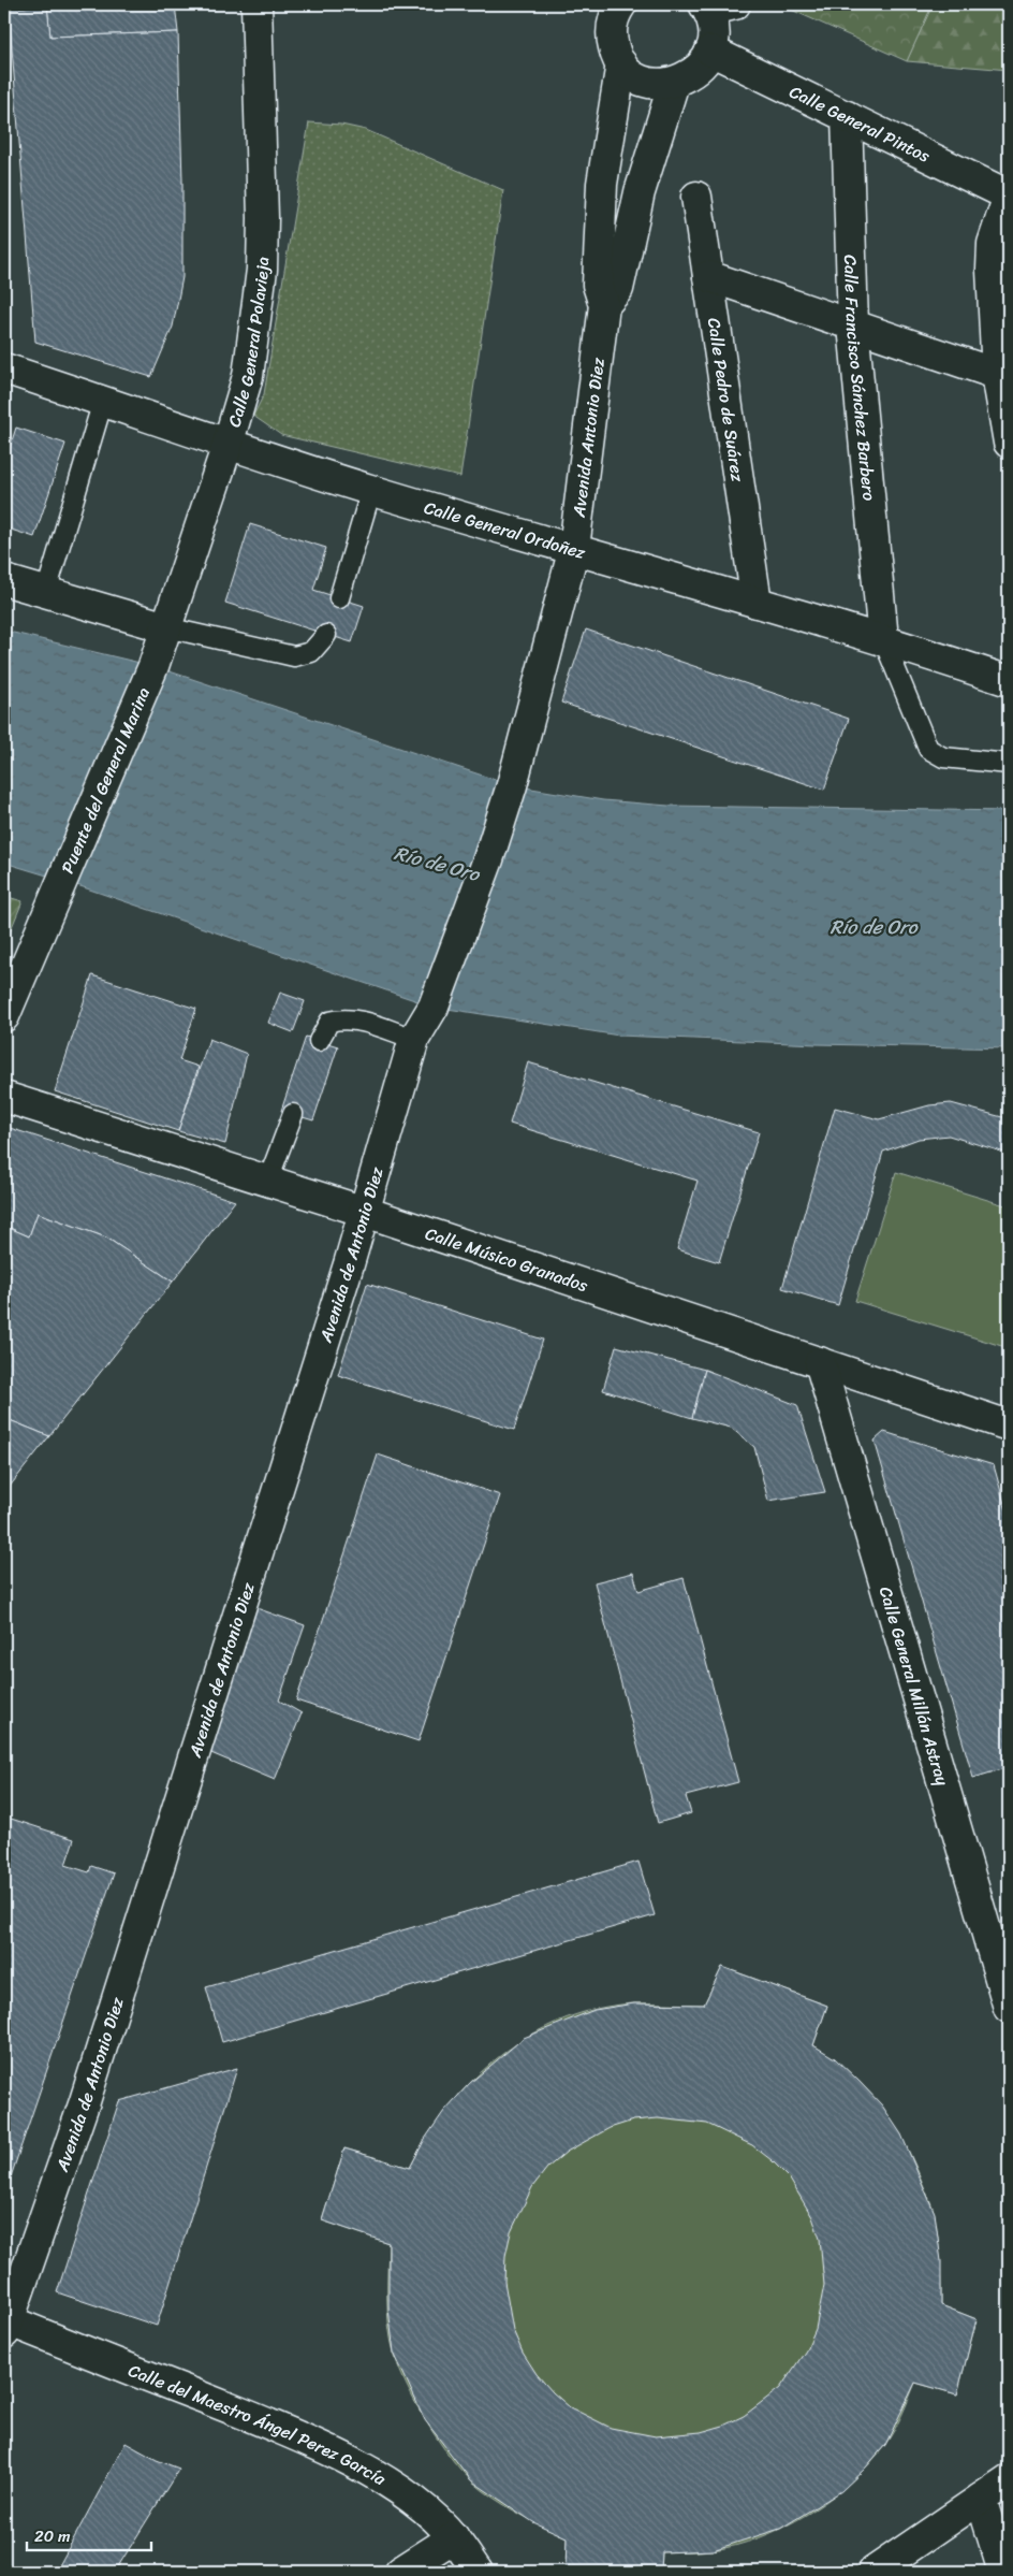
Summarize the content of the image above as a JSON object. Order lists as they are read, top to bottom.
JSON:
{
  "streets": {
    "street": [
      "Calle General Pintos",
      "Calle General Polavieja",
      "Calle Francisco Sánchez Barbero",
      "Calle Pedro de Suárez",
      "Avenida Antonio Diez",
      "Calle General Ordoñez",
      "Puente del General Marina",
      "Avenida de Antonio Diez",
      "Calle Músico Granados",
      "Calle General Millán Astray",
      "Calle del Maestro Ángel Perez García"
    ]
  },
  "crossings": [
    ["Calle General Pintos", "Calle Francisco Sánchez Barbero"],
    ["Calle General Polavieja", "Calle General Ordoñez"],
    ["Calle General Polavieja", "Puente del General Marina"],
    ["Calle Francisco Sánchez Barbero", "Calle General Ordoñez"],
    ["Calle Pedro de Suárez", "Calle General Ordoñez"],
    ["Avenida Antonio Diez", "Calle General Ordoñez"],
    ["Avenida Antonio Diez", "Avenida de Antonio Diez"],
    ["Avenida de Antonio Diez", "Calle Músico Granados"],
    ["Avenida de Antonio Diez", "Calle del Maestro Ángel Perez García"],
    ["Calle Músico Granados", "Calle General Millán Astray"]
  ],
  "water": ["Río de Oro"],
  "scale_bar": "20 m"
}
